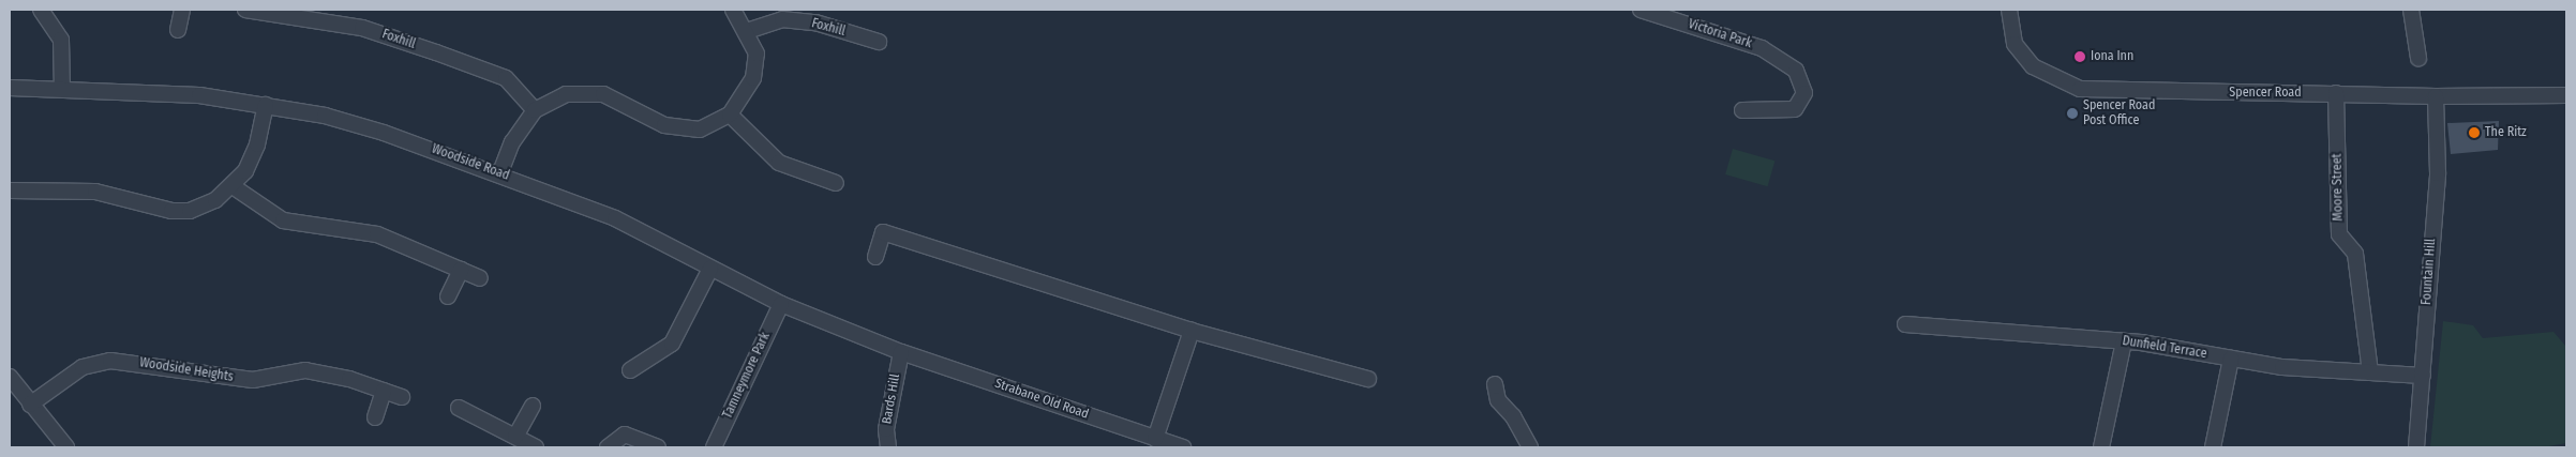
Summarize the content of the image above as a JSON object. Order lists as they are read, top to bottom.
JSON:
{
  "streets": {
    "street": [
      "Foxhill",
      "Victoria Park",
      "Spencer Road",
      "Woodside Road",
      "Moore Street",
      "Fountain Hill",
      "Dunfield Terrace",
      "Woodside Heights",
      "Tamneymore Park",
      "Bards Hill",
      "Strabane Old Road"
    ]
  },
  "crossings": [
    ["Spencer Road", "Moore Street"],
    ["Spencer Road", "Fountain Hill"],
    ["Woodside Road", "Tamneymore Park"],
    ["Woodside Road", "Bards Hill"],
    ["Woodside Road", "Strabane Old Road"],
    ["Moore Street", "Dunfield Terrace"],
    ["Fountain Hill", "Dunfield Terrace"],
    ["Bards Hill", "Strabane Old Road"]
  ],
  "places": ["Iona Inn", "Spencer Road Post Office", "The Ritz"]
}
